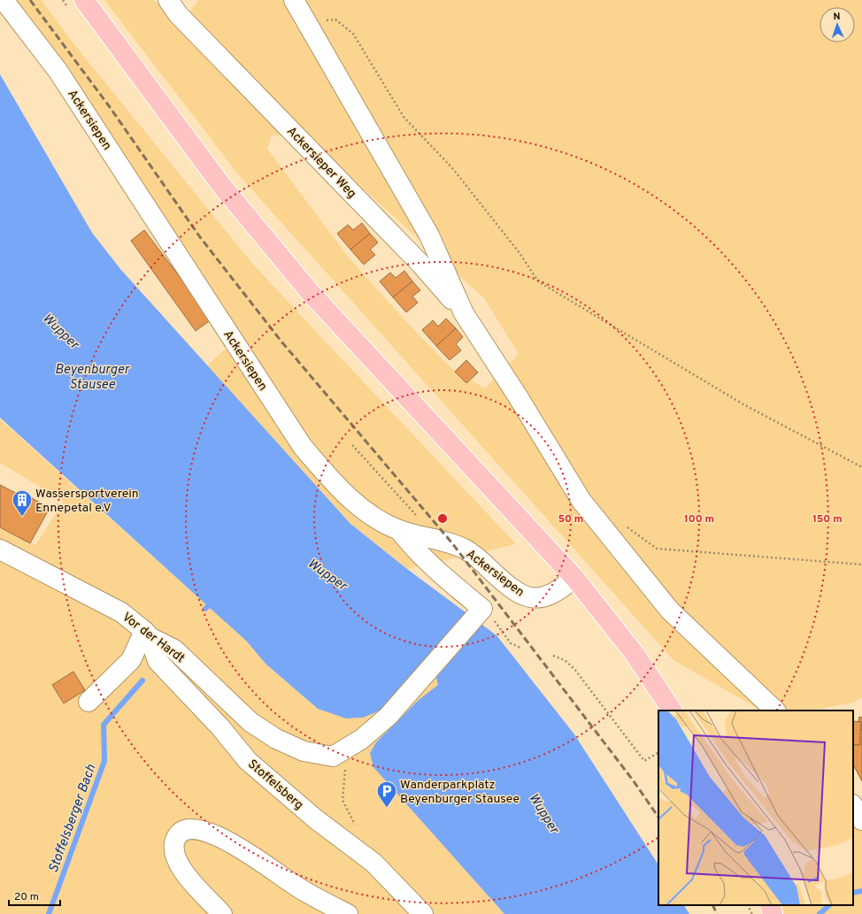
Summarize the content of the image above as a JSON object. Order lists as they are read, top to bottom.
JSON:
{
  "streets": {
    "street": [
      "Ackersiepen",
      "Ackersieper Weg",
      "Vor der Hardt",
      "Stoffelsberg"
    ]
  },
  "crossings": [
    ["Vor der Hardt", "Stoffelsberg"]
  ],
  "water": ["Wupper", "Beyenburger Stausee", "Stoffelsberger Bach"],
  "places": {
    "building": ["Wassersportverein Ennepetal e.V"],
    "parking": ["Wanderparkplatz Beyenburger Stausee"]
  },
  "scale_bar": "20 m",
  "north": "top",
  "rings": ["50 m", "100 m", "150 m"]
}
